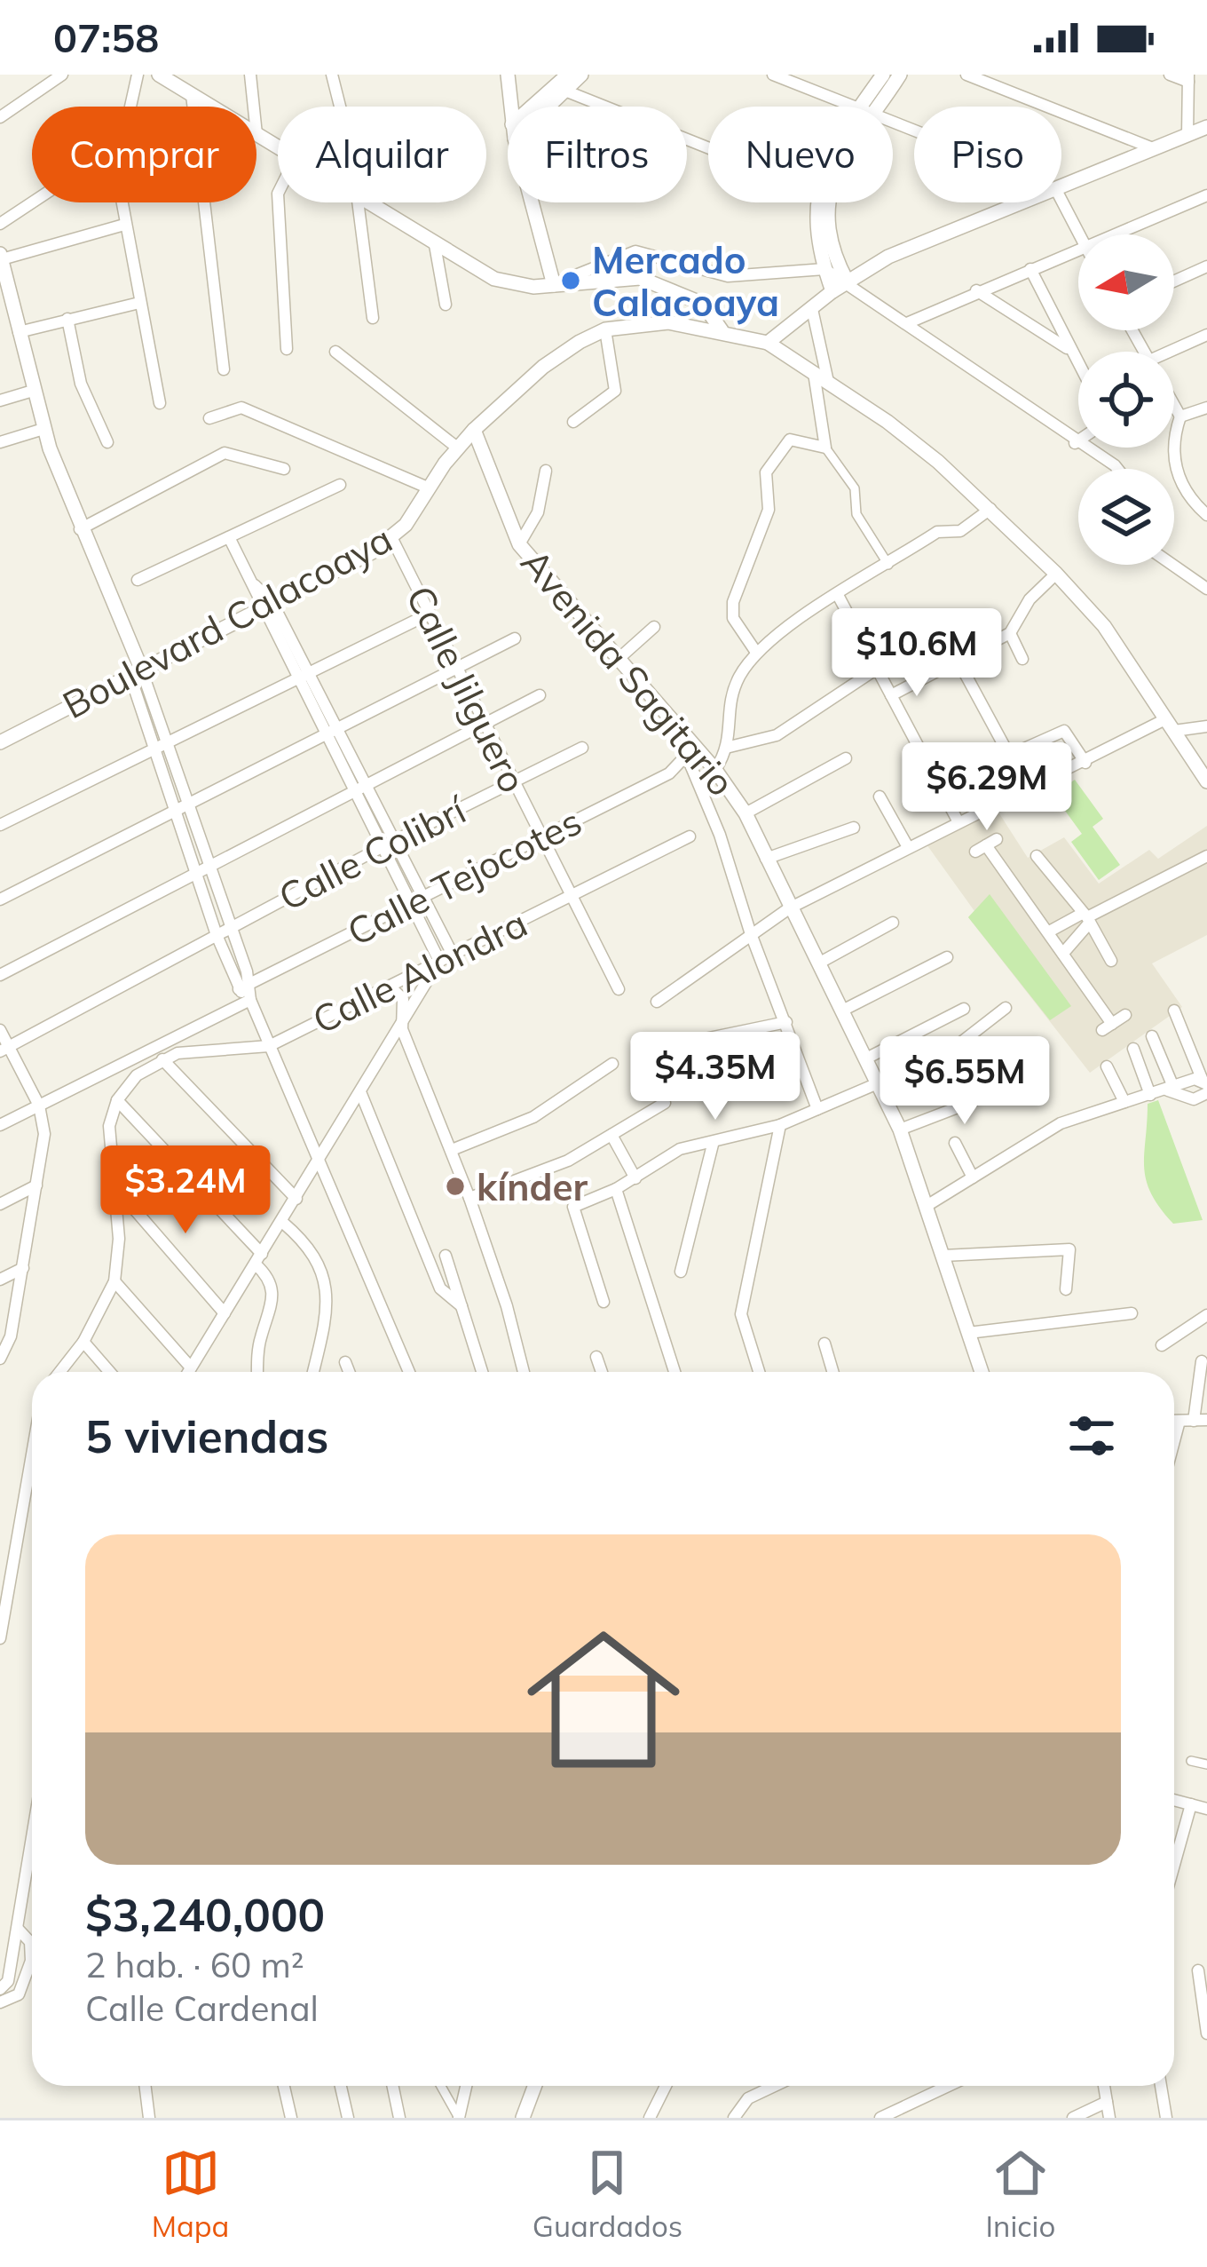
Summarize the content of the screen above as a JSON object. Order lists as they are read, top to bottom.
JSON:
{
  "streets": {
    "street": [
      "Boulevard Calacoaya",
      "Avenida Sagitario",
      "Calle Jilguero",
      "Calle Colibrí",
      "Calle Tejocotes",
      "Calle Alondra"
    ]
  },
  "crossings": [
    ["Boulevard Calacoaya", "Avenida Sagitario"],
    ["Boulevard Calacoaya", "Calle Jilguero"],
    ["Calle Jilguero", "Calle Colibrí"],
    ["Calle Jilguero", "Calle Tejocotes"],
    ["Calle Jilguero", "Calle Alondra"]
  ],
  "places": ["Mercado Calacoaya", "kínder"],
  "north": "left",
  "page": {
    "status": "07:58",
    "chip": [
      "Comprar",
      "Alquilar",
      "Filtros",
      "Nuevo",
      "Piso"
    ],
    "price": [
      "$10.6M",
      "$6.29M",
      "$4.35M",
      "$6.55M",
      "$3.24M"
    ],
    "heading": "5 viviendas",
    "list": [
      {
        "name": "$3,240,000",
        "note": "2 hab. · 60 m² · Calle Cardenal"
      }
    ],
    "tabs": ["Mapa", "Guardados", "Inicio"]
  }
}
